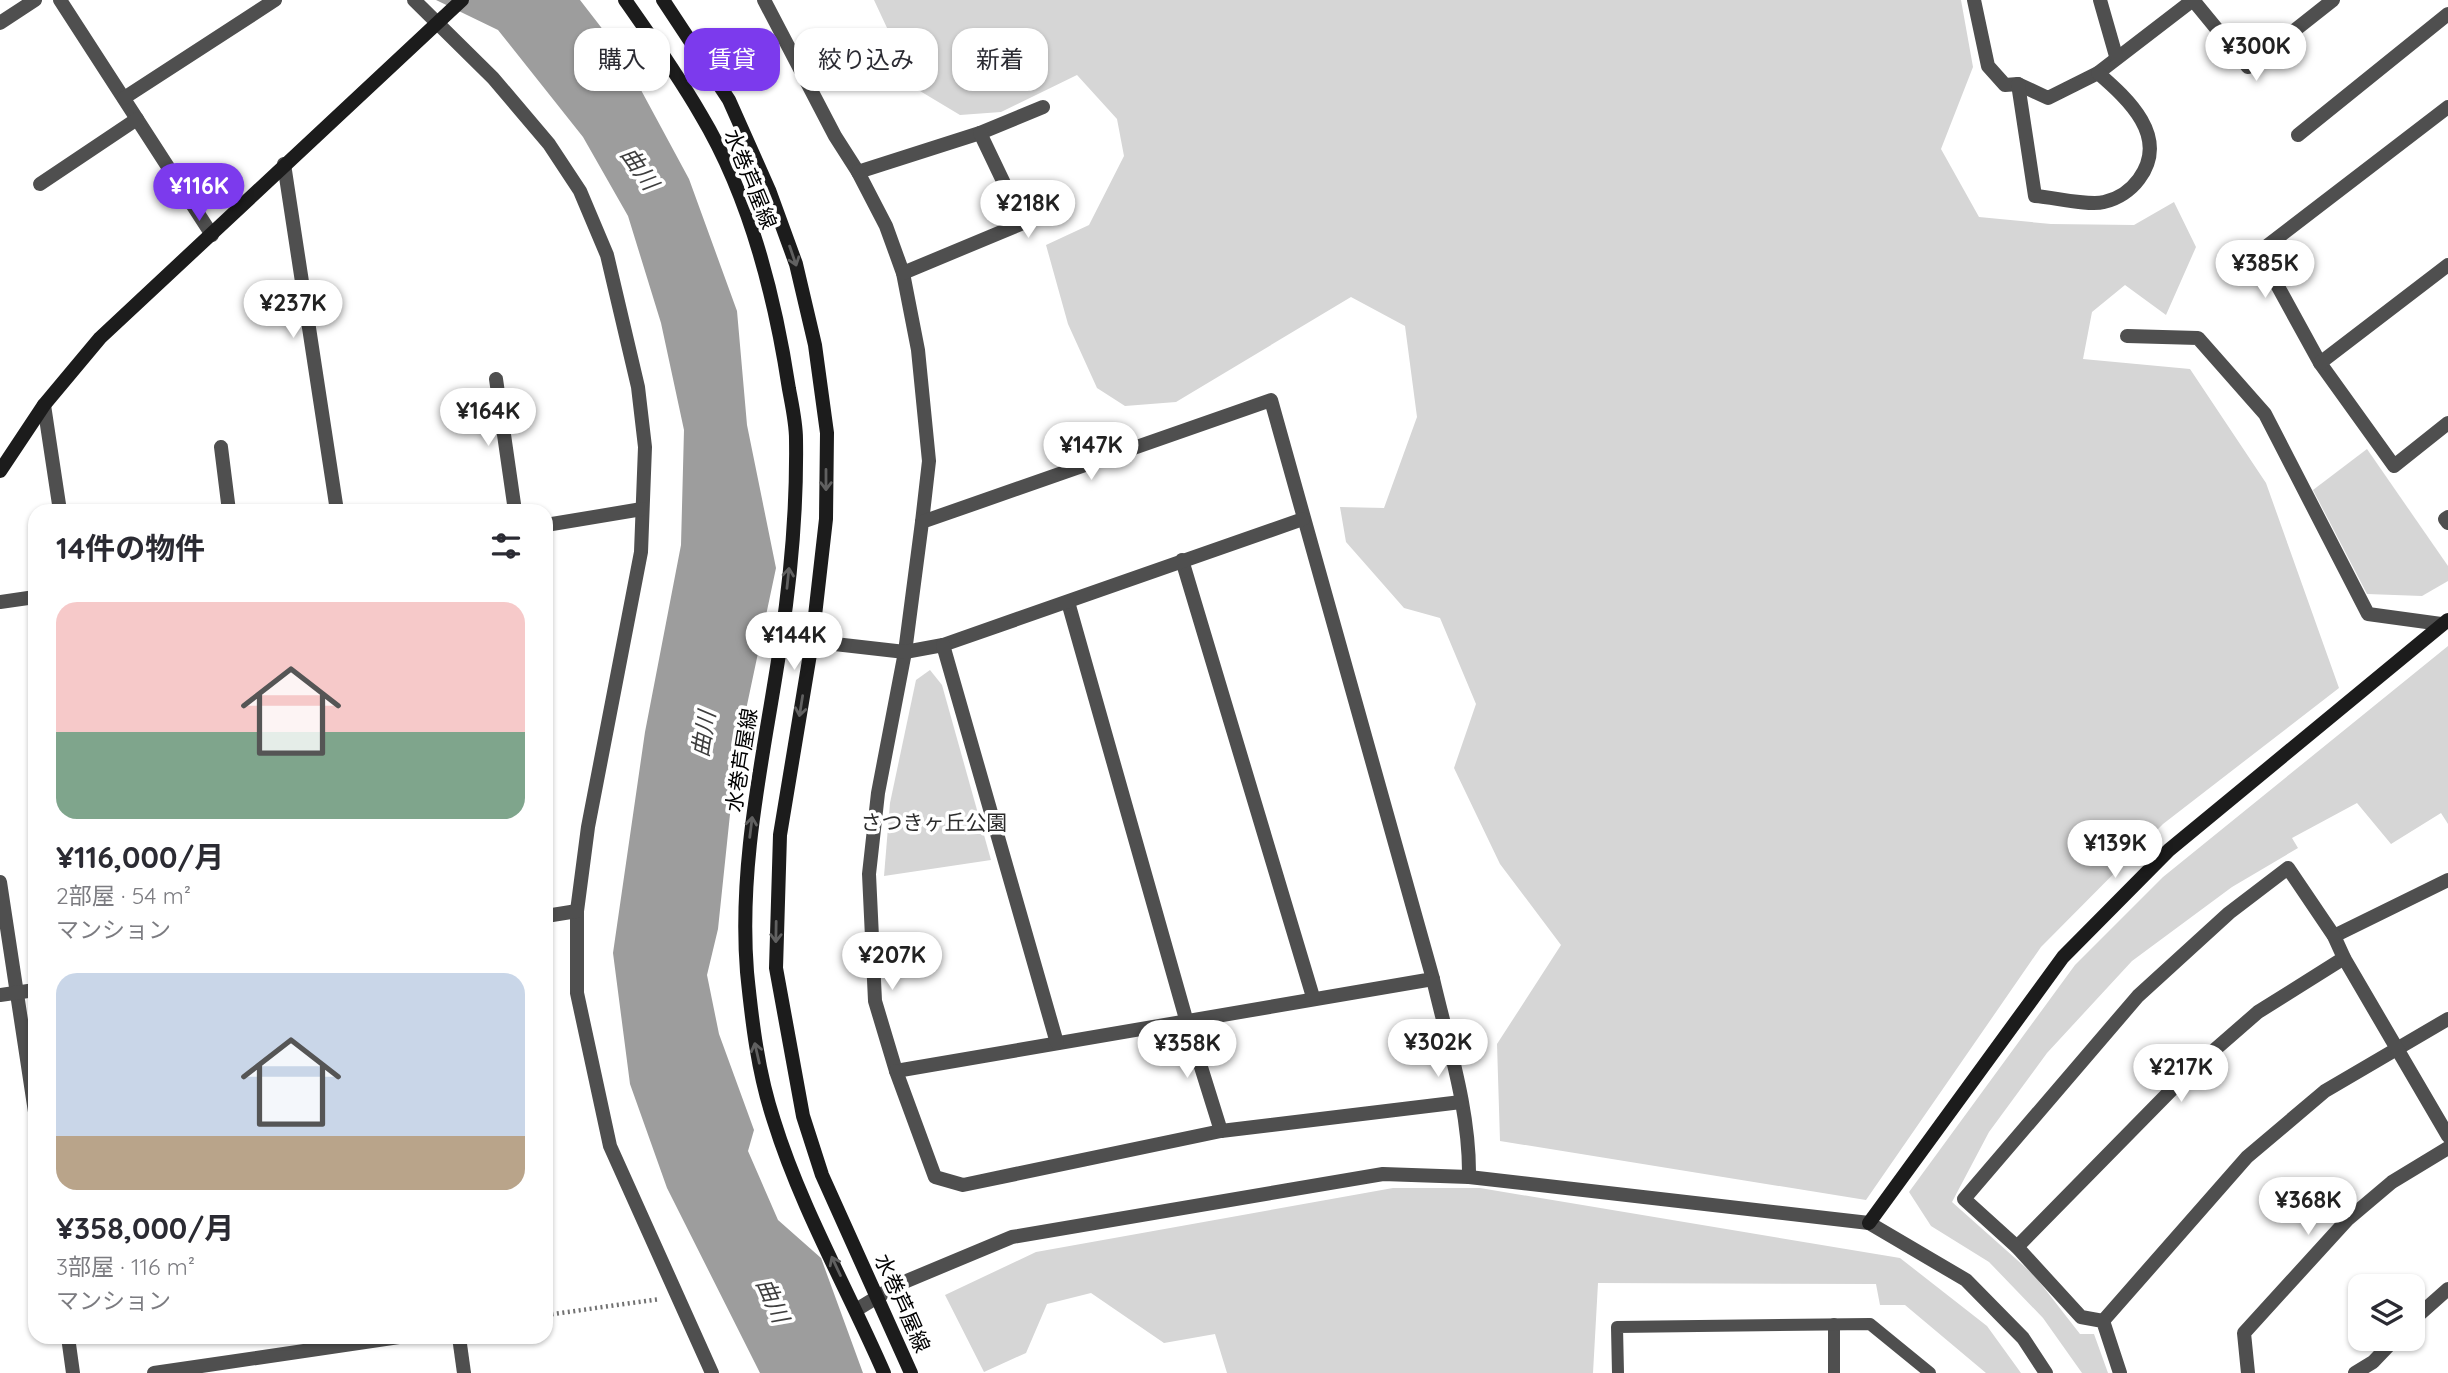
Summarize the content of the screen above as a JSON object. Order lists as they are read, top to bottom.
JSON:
{
  "streets": {
    "main road": ["水巻芦屋線"]
  },
  "water": ["曲川"],
  "parks": ["さつきヶ丘公園"],
  "page": {
    "price": [
      "¥300K",
      "¥116K",
      "¥218K",
      "¥385K",
      "¥237K",
      "¥164K",
      "¥147K",
      "¥144K",
      "¥139K",
      "¥207K",
      "¥302K",
      "¥358K",
      "¥217K",
      "¥368K"
    ],
    "chip": [
      "購入",
      "賃貸",
      "絞り込み",
      "新着"
    ],
    "heading": "14件の物件",
    "list": [
      {
        "name": "¥116,000/月",
        "note": "2部屋 · 54 m² · マンション"
      },
      {
        "name": "¥358,000/月",
        "note": "3部屋 · 116 m² · マンション"
      }
    ]
  }
}
